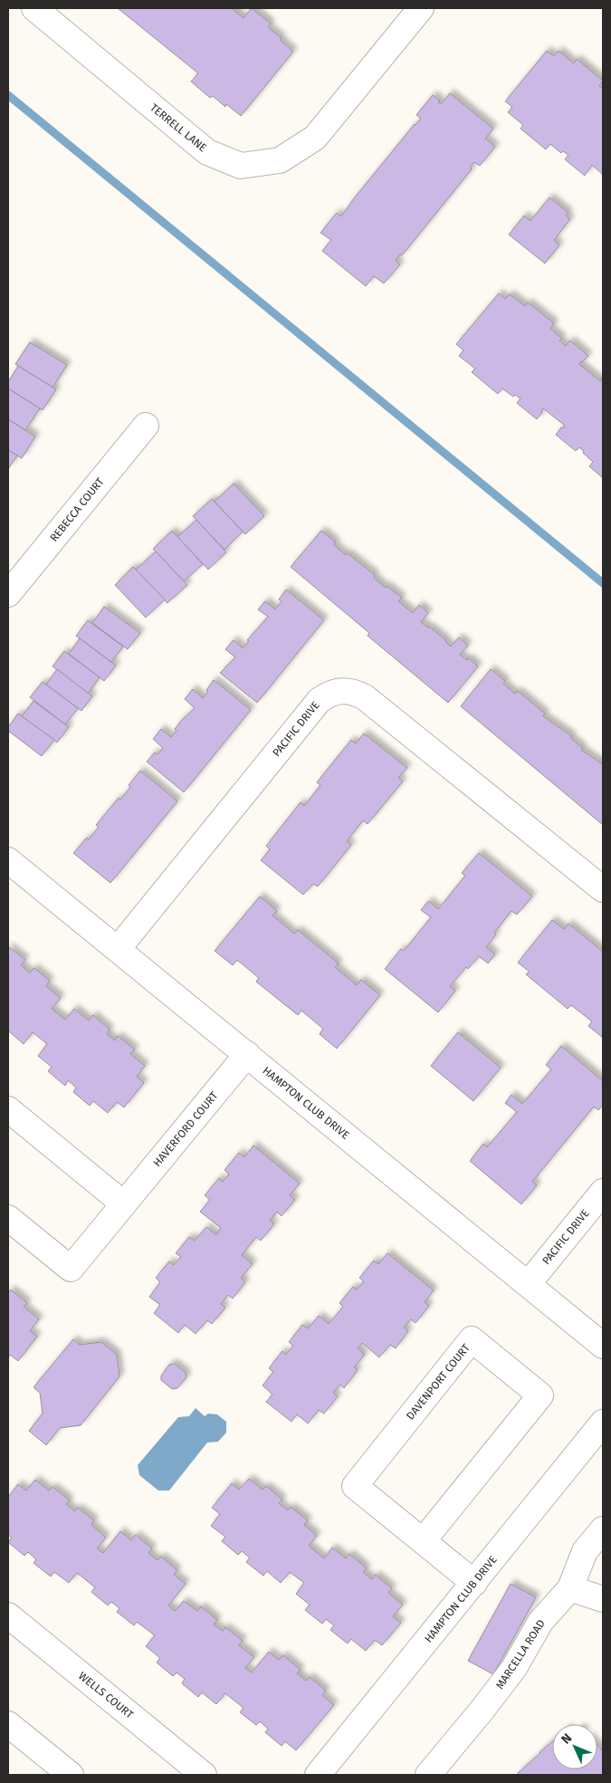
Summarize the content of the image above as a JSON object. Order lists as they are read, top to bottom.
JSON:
{
  "streets": {
    "street": [
      "TERRELL LANE",
      "REBECCA COURT",
      "PACIFIC DRIVE",
      "HAMPTON CLUB DRIVE",
      "HAVERFORD COURT",
      "DAVENPORT COURT",
      "MARCELLA ROAD",
      "WELLS COURT"
    ]
  },
  "crossings": [
    ["PACIFIC DRIVE", "HAMPTON CLUB DRIVE"],
    ["HAMPTON CLUB DRIVE", "HAVERFORD COURT"],
    ["HAMPTON CLUB DRIVE", "DAVENPORT COURT"]
  ],
  "north": "top left"
}
